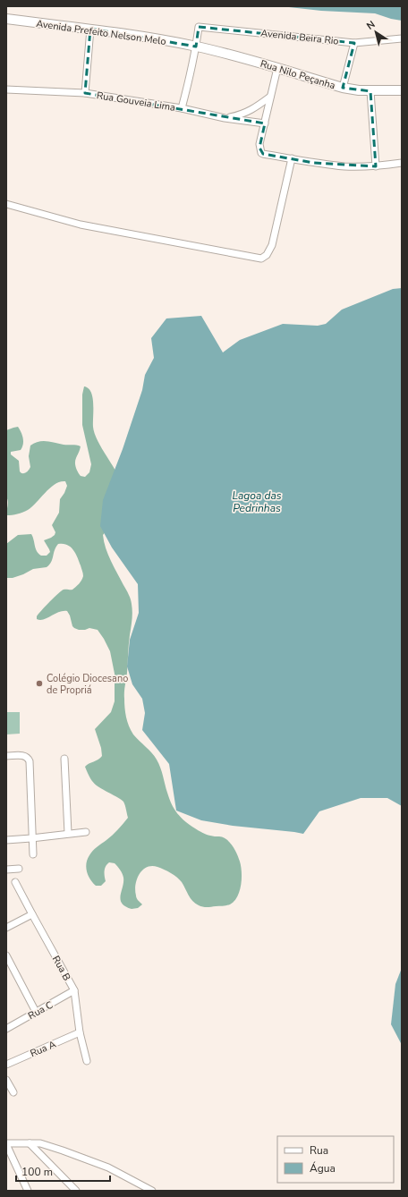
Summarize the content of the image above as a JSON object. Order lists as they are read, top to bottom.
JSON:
{
  "streets": {
    "main road": ["Avenida Prefeito Nelson Melo", "Rua Nilo Peçanha"],
    "street": [
      "Avenida Beira Rio",
      "Rua Gouveia Lima",
      "Rua B",
      "Rua C",
      "Rua A"
    ]
  },
  "crossings": [
    ["Avenida Prefeito Nelson Melo", "Avenida Beira Rio"],
    ["Avenida Prefeito Nelson Melo", "Rua Nilo Peçanha"],
    ["Avenida Beira Rio", "Rua Nilo Peçanha"],
    ["Rua B", "Rua C"],
    ["Rua B", "Rua A"]
  ],
  "water": ["Lagoa das Pedrinhas"],
  "places": ["Colégio Diocesano de Propriá"],
  "legend": ["Rua", "Água"],
  "scale_bar": "100 m",
  "north": "top left"
}
